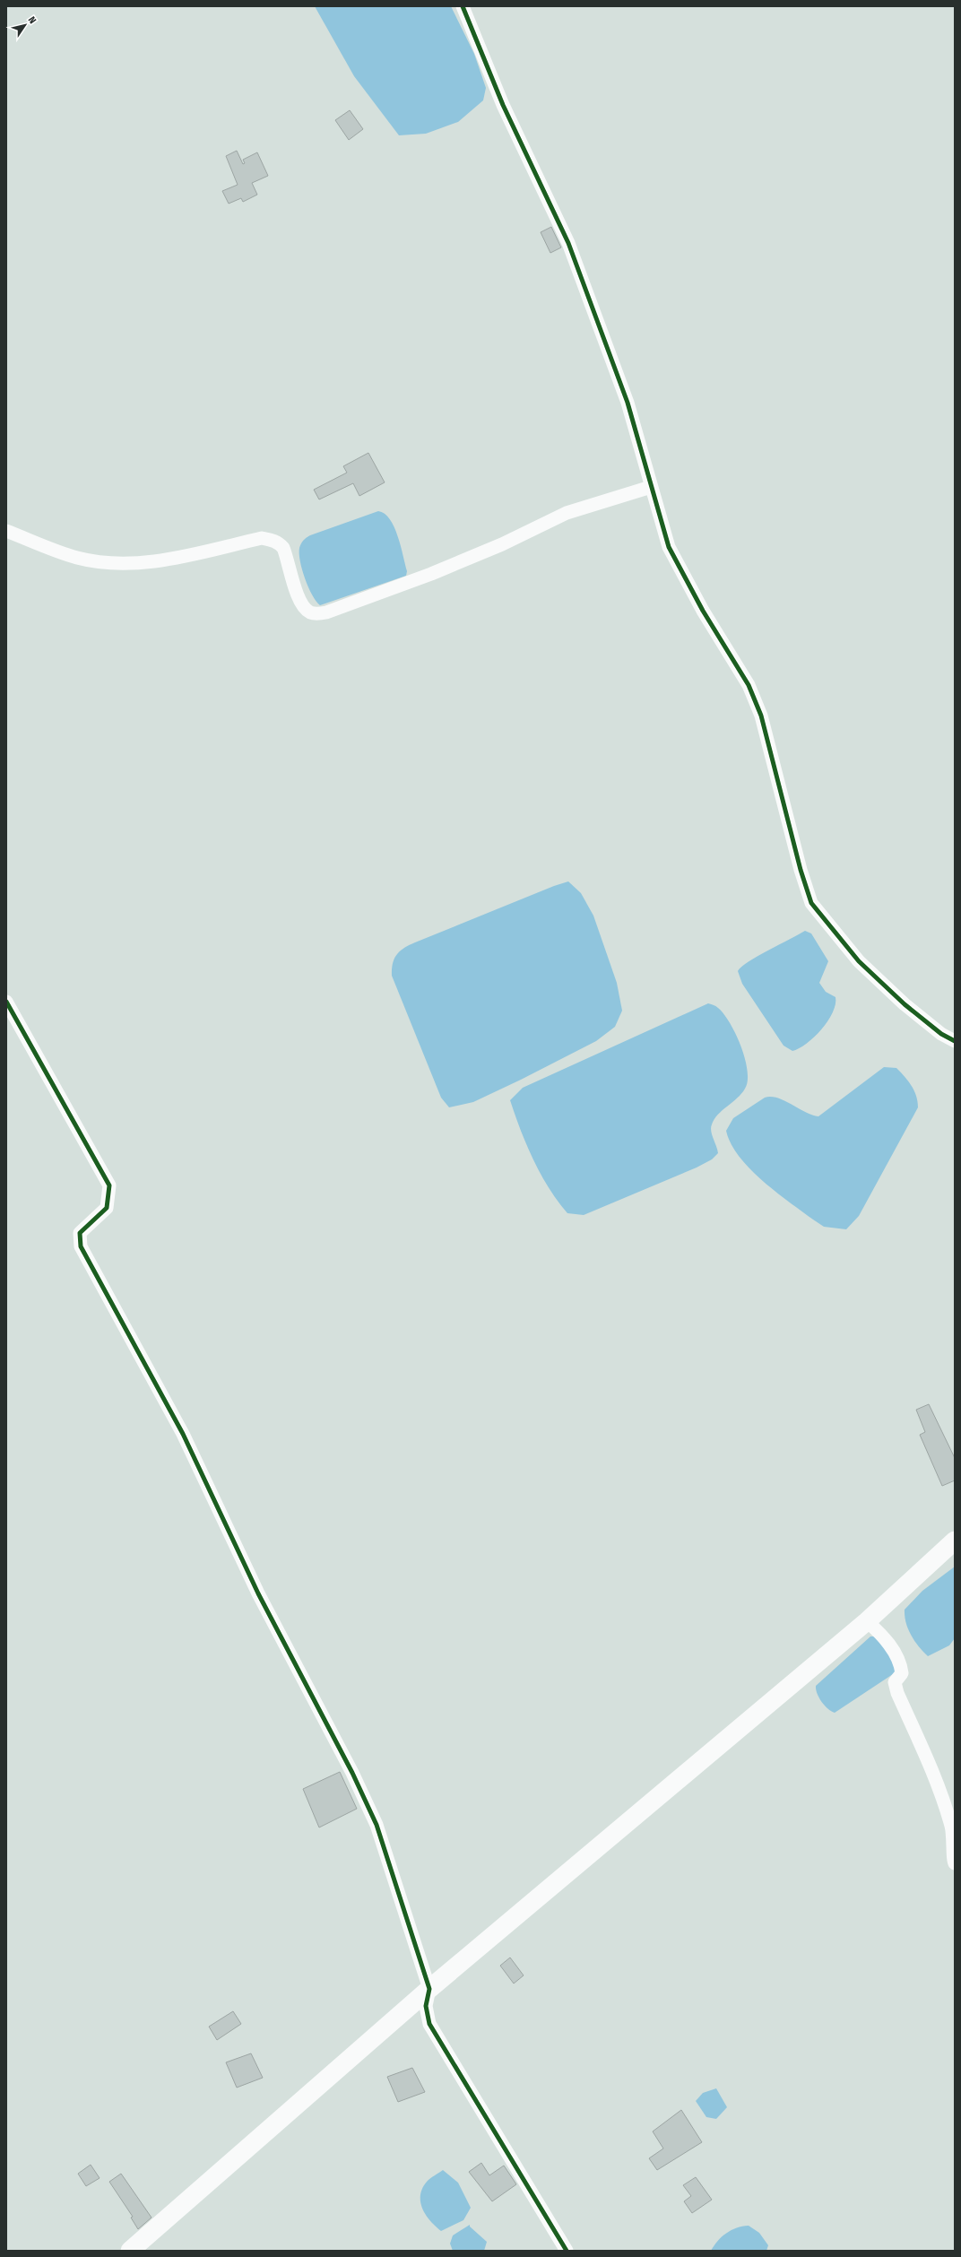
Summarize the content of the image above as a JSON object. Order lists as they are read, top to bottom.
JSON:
{
  "north": "top right"
}
